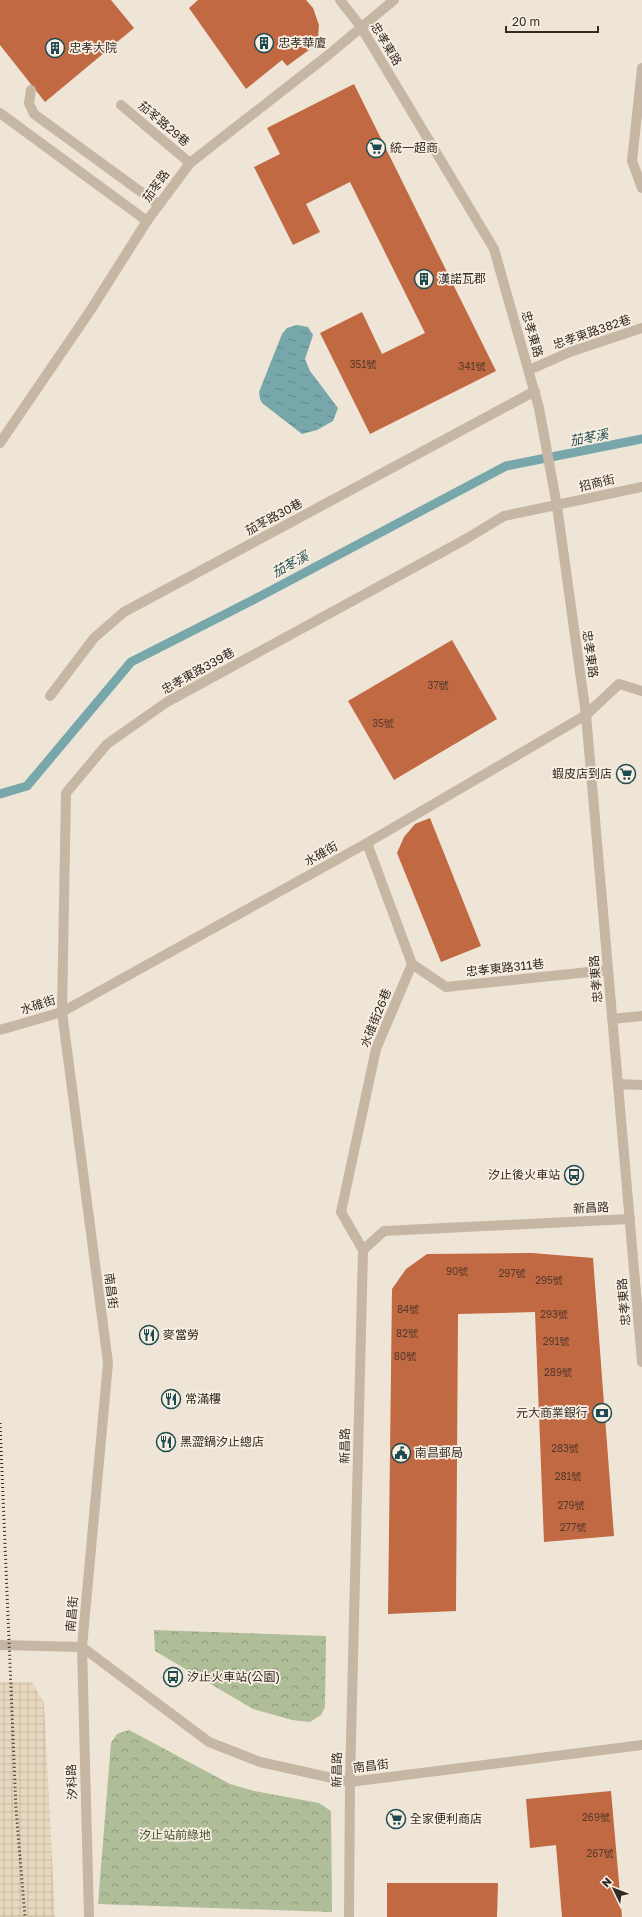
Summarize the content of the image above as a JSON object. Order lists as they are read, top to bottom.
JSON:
{
  "streets": {
    "street": [
      "忠孝東路",
      "茄苳路29巷",
      "茄苳路",
      "忠孝東路382巷",
      "招商街",
      "茄苳路30巷",
      "忠孝東路339巷",
      "水碓街",
      "忠孝東路311巷",
      "水碓街26巷",
      "新昌路",
      "南昌街",
      "汐科路"
    ]
  },
  "crossings": [
    ["忠孝東路", "茄苳路"],
    ["忠孝東路", "忠孝東路382巷"],
    ["忠孝東路", "招商街"],
    ["忠孝東路", "茄苳路30巷"],
    ["忠孝東路", "忠孝東路339巷"],
    ["忠孝東路", "水碓街"],
    ["忠孝東路", "忠孝東路311巷"],
    ["忠孝東路", "新昌路"],
    ["茄苳路29巷", "茄苳路"],
    ["招商街", "忠孝東路339巷"],
    ["忠孝東路339巷", "水碓街"],
    ["忠孝東路339巷", "南昌街"],
    ["水碓街", "南昌街"],
    ["忠孝東路311巷", "水碓街26巷"],
    ["水碓街26巷", "新昌路"],
    ["新昌路", "南昌街"],
    ["南昌街", "汐科路"]
  ],
  "water": ["茄苳溪"],
  "parks": ["汐止站前綠地"],
  "places": {
    "building": ["忠孝華廈", "忠孝大院", "漢諾瓦郡"],
    "supermarket": ["統一超商", "蝦皮店到店", "全家便利商店"],
    "bus stop": ["汐止後火車站", "汐止火車站(公園)"],
    "restaurant": ["麥當勞", "常滿樓", "黑澀鍋汐止總店"],
    "bank": ["元大商業銀行"],
    "public building": ["南昌郵局"]
  },
  "house_numbers": [
    "351號",
    "341號",
    "37號",
    "35號",
    "90號",
    "297號",
    "295號",
    "84號",
    "293號",
    "82號",
    "291號",
    "80號",
    "289號",
    "283號",
    "281號",
    "279號",
    "277號",
    "269號",
    "267號"
  ],
  "scale_bar": "20 m",
  "north": "top left"
}
